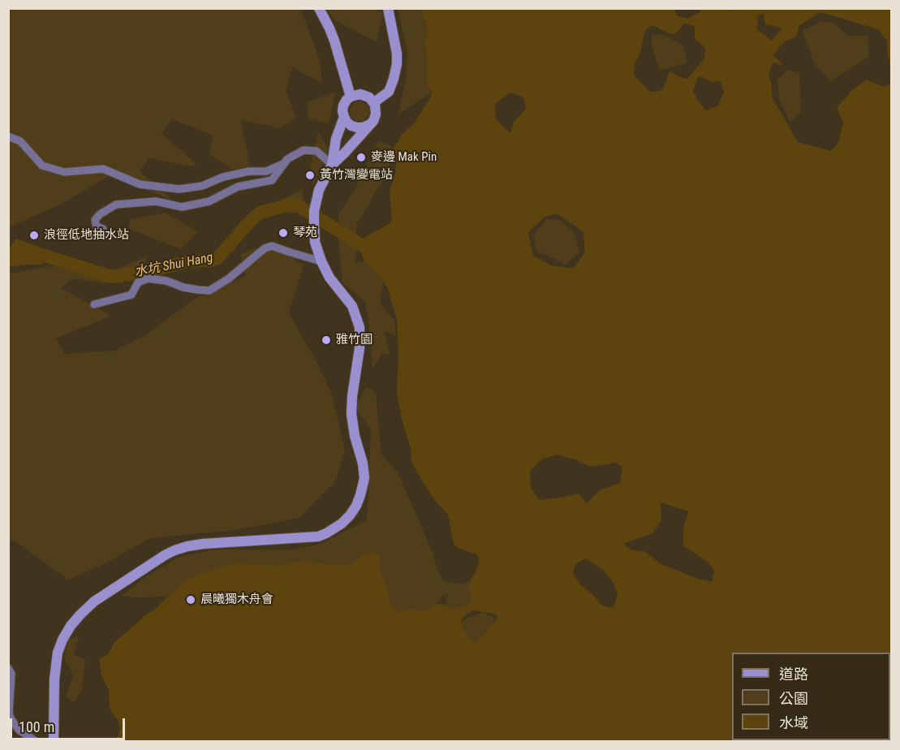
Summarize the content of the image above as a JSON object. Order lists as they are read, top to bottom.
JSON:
{
  "water": ["水坑 Shui Hang"],
  "places": [
    "麥邊 Mak Pin",
    "黃竹灣變電站",
    "琴苑",
    "浪徑低地抽水站",
    "雅竹園",
    "晨曦獨木舟會"
  ],
  "legend": ["道路", "公園", "水域"],
  "scale_bar": "100 m"
}
